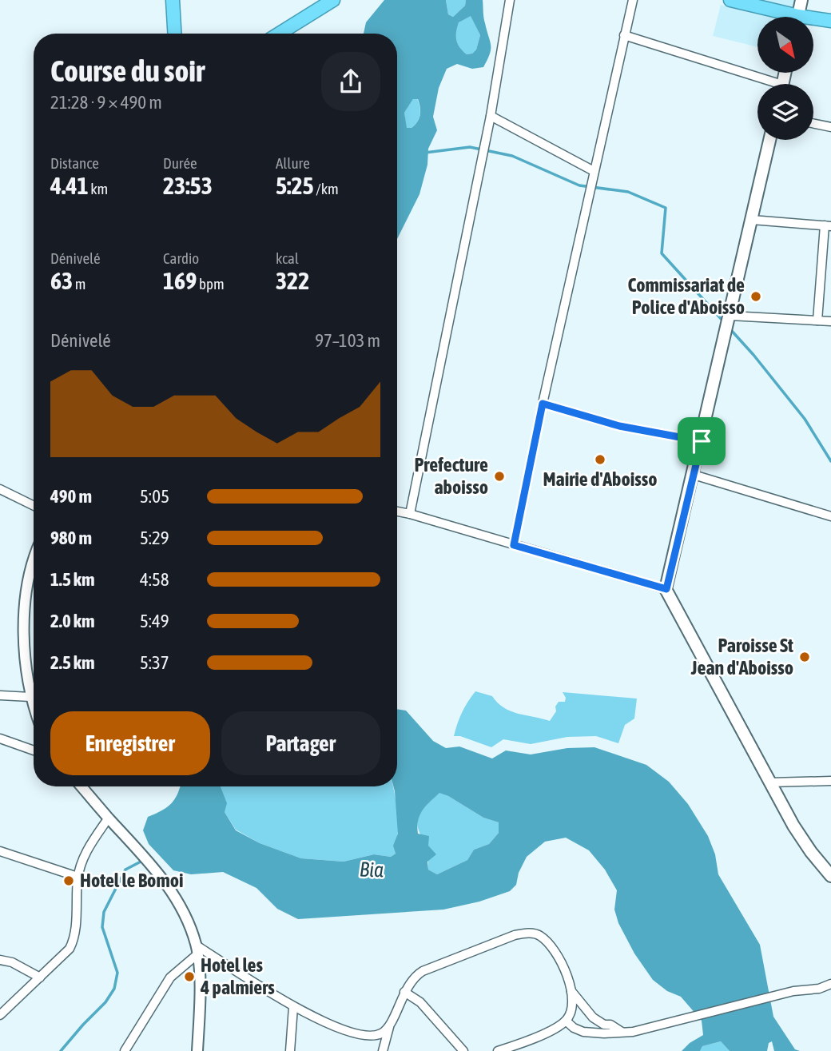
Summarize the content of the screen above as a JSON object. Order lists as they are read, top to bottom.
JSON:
{
  "water": ["Bia"],
  "places": [
    "Commissariat de Police d'Aboisso",
    "Mairie d'Aboisso",
    "Prefecture aboisso",
    "Paroisse St Jean d'Aboisso",
    "Hotel le Bomoi",
    "Hotel les 4 palmiers"
  ],
  "north": "bottom right",
  "page": {
    "heading": ["Course du soir", "21:28 · 9 × 490 m"],
    "stats": [
      ["Distance", "4.41 km"],
      ["Durée", "23:53"],
      ["Allure", "5:25 /km"],
      ["Dénivelé", "63 m"],
      ["Cardio", "169 bpm"],
      ["kcal", "322"]
    ],
    "chart": ["Dénivelé", "97–103 m"],
    "list": [
      {
        "name": "490 m",
        "note": "5:05"
      },
      {
        "name": "980 m",
        "note": "5:29"
      },
      {
        "name": "1.5 km",
        "note": "4:58"
      },
      {
        "name": "2.0 km",
        "note": "5:49"
      },
      {
        "name": "2.5 km",
        "note": "5:37"
      }
    ],
    "buttons": ["Enregistrer", "Partager"]
  }
}
